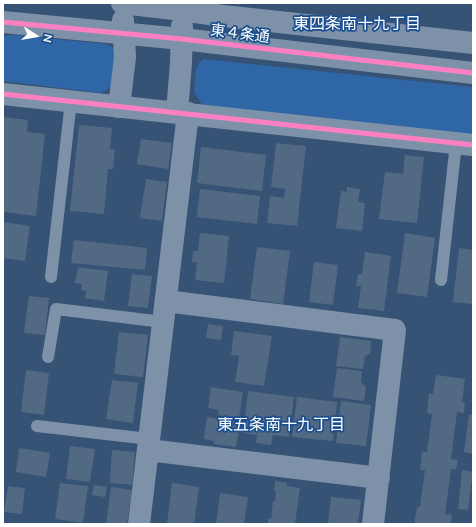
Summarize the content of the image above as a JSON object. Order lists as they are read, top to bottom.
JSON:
{
  "streets": {
    "street": ["東４条通"]
  },
  "districts": ["東四条南十九丁目", "東五条南十九丁目"],
  "north": "right"
}
